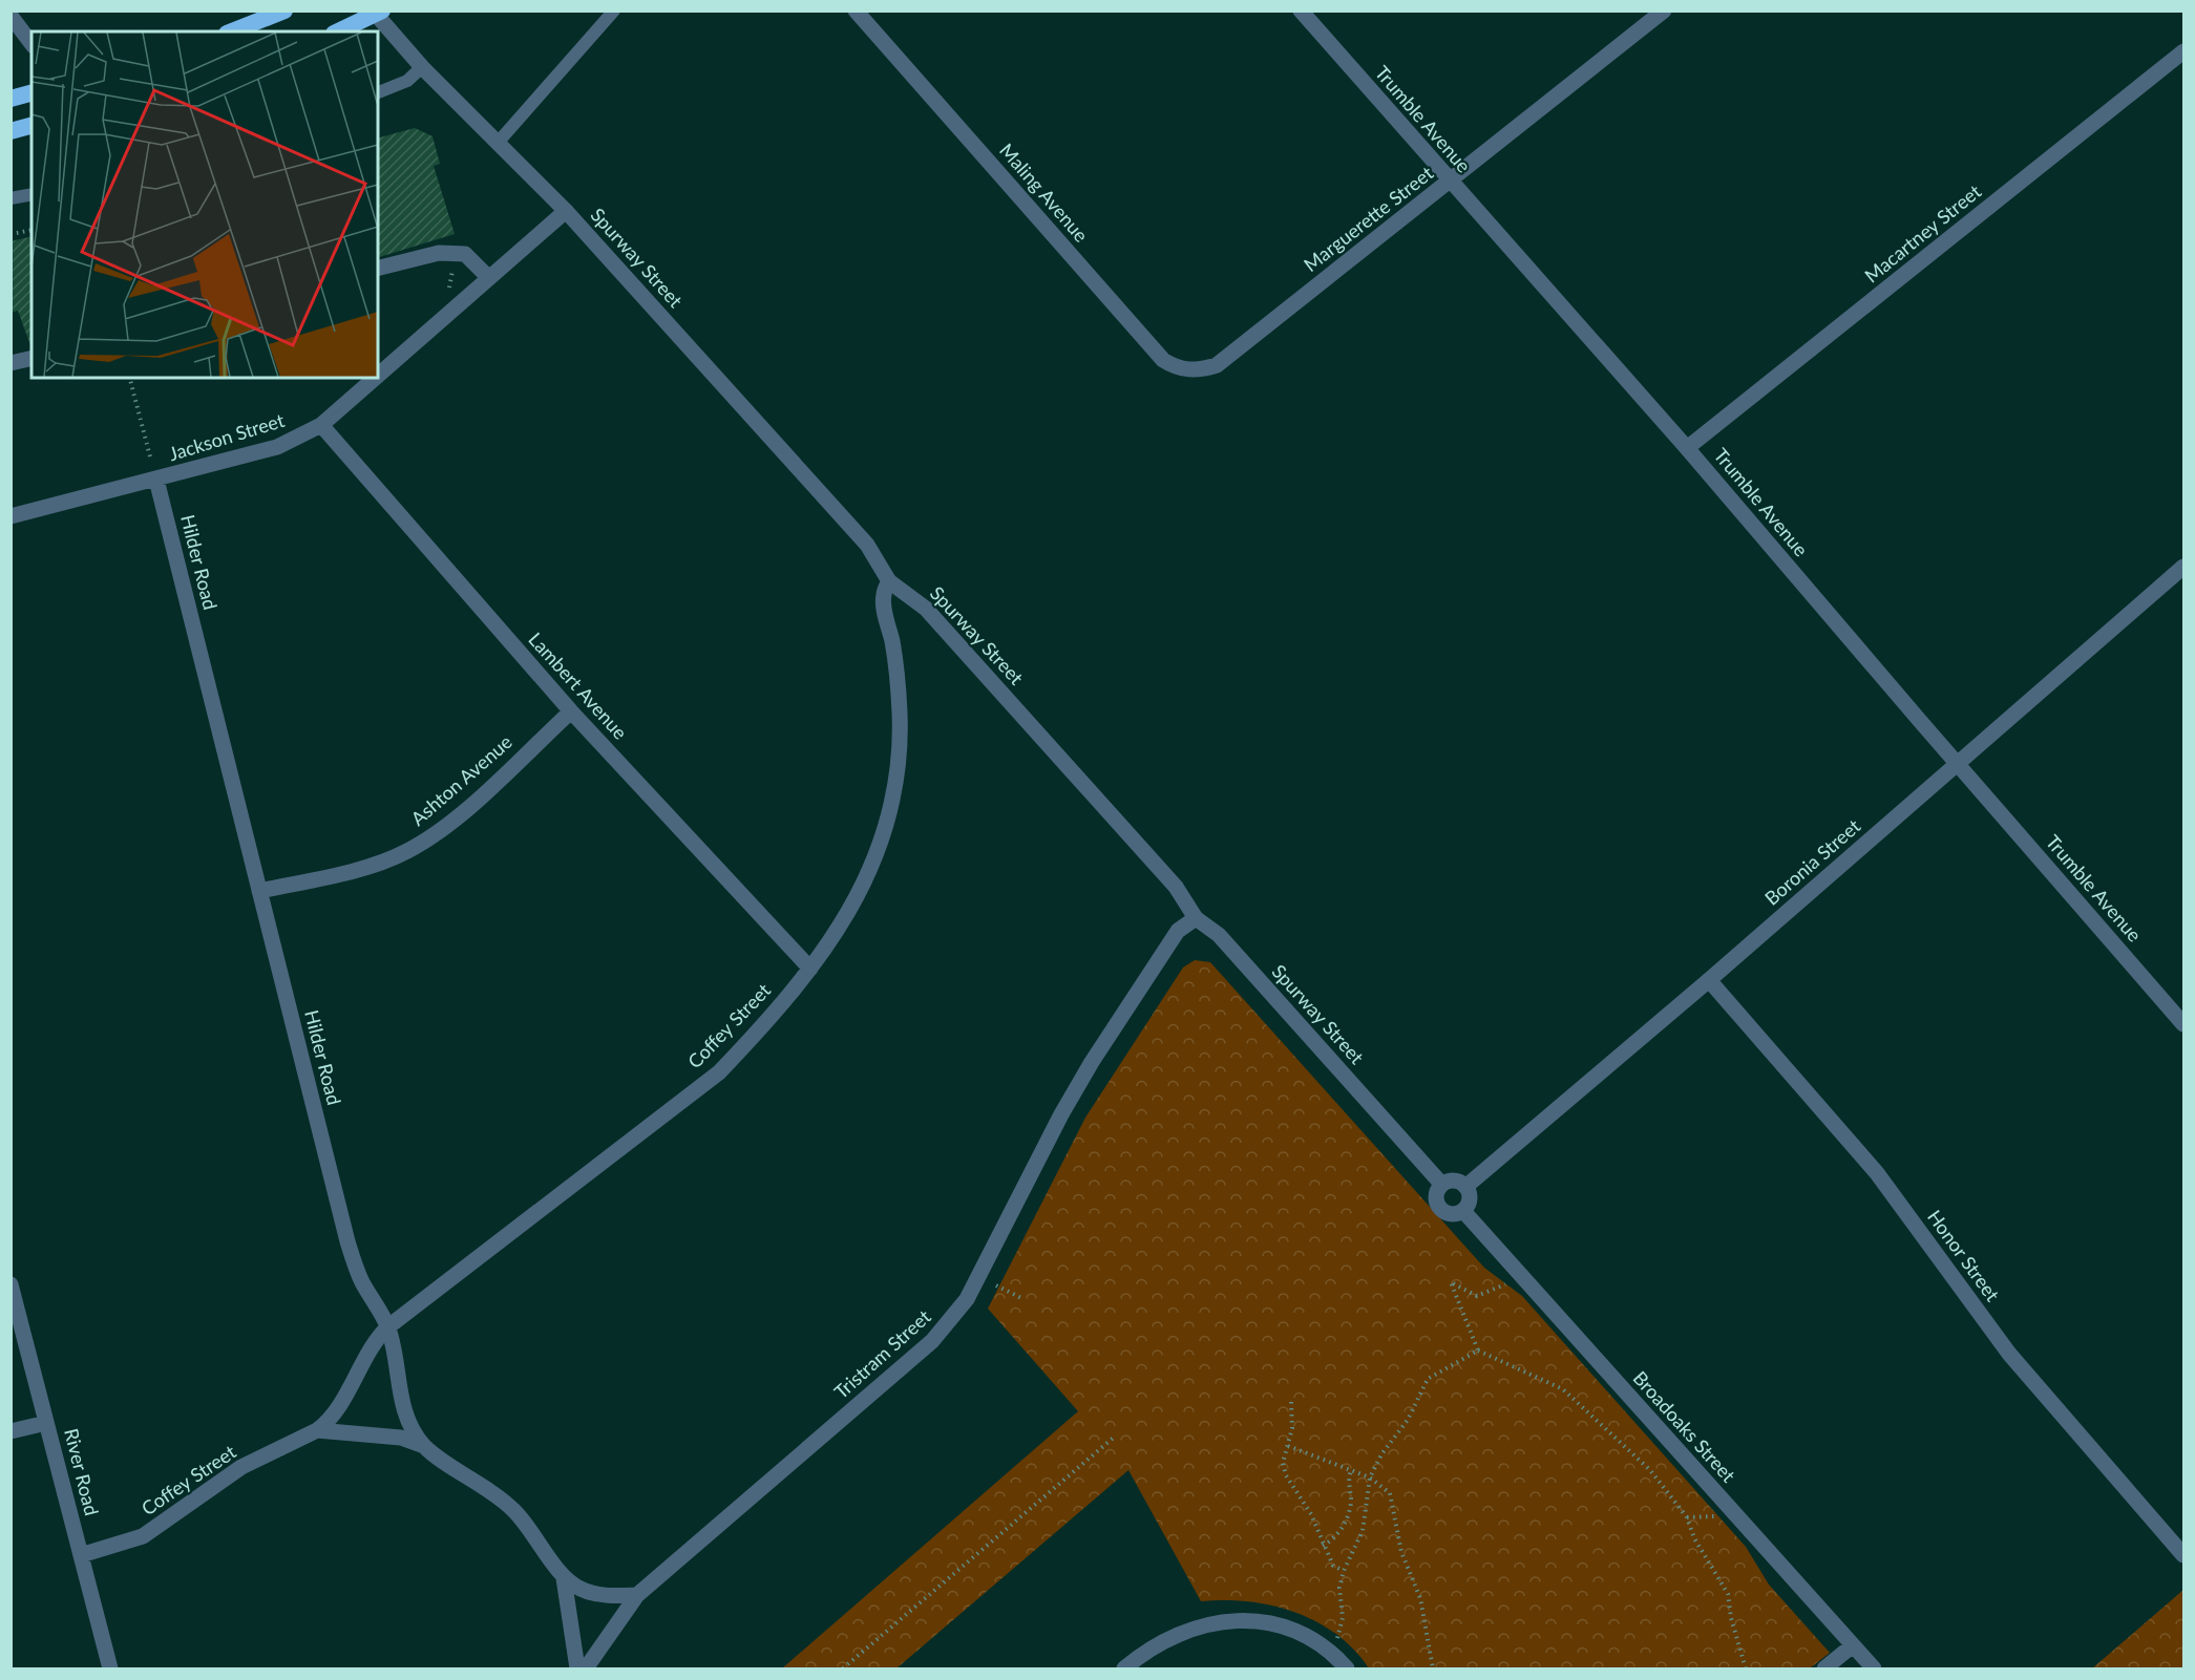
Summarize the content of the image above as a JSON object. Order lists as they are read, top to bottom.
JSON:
{
  "streets": {
    "street": [
      "Trumble Avenue",
      "Maling Avenue",
      "Marguerette Street",
      "Macartney Street",
      "Spurway Street",
      "Jackson Street",
      "Hilder Road",
      "Lambert Avenue",
      "Ashton Avenue",
      "Boronia Street",
      "Coffey Street",
      "Honor Street",
      "Tristram Street",
      "Broadoaks Street",
      "River Road"
    ]
  },
  "crossings": [
    ["Trumble Avenue", "Marguerette Street"],
    ["Trumble Avenue", "Macartney Street"],
    ["Trumble Avenue", "Boronia Street"],
    ["Maling Avenue", "Marguerette Street"],
    ["Spurway Street", "Jackson Street"],
    ["Spurway Street", "Boronia Street"],
    ["Spurway Street", "Coffey Street"],
    ["Spurway Street", "Tristram Street"],
    ["Spurway Street", "Broadoaks Street"],
    ["Jackson Street", "Hilder Road"],
    ["Jackson Street", "Lambert Avenue"],
    ["Hilder Road", "Ashton Avenue"],
    ["Hilder Road", "Coffey Street"],
    ["Lambert Avenue", "Ashton Avenue"],
    ["Lambert Avenue", "Coffey Street"],
    ["Boronia Street", "Honor Street"],
    ["Boronia Street", "Broadoaks Street"],
    ["Coffey Street", "River Road"]
  ]
}
